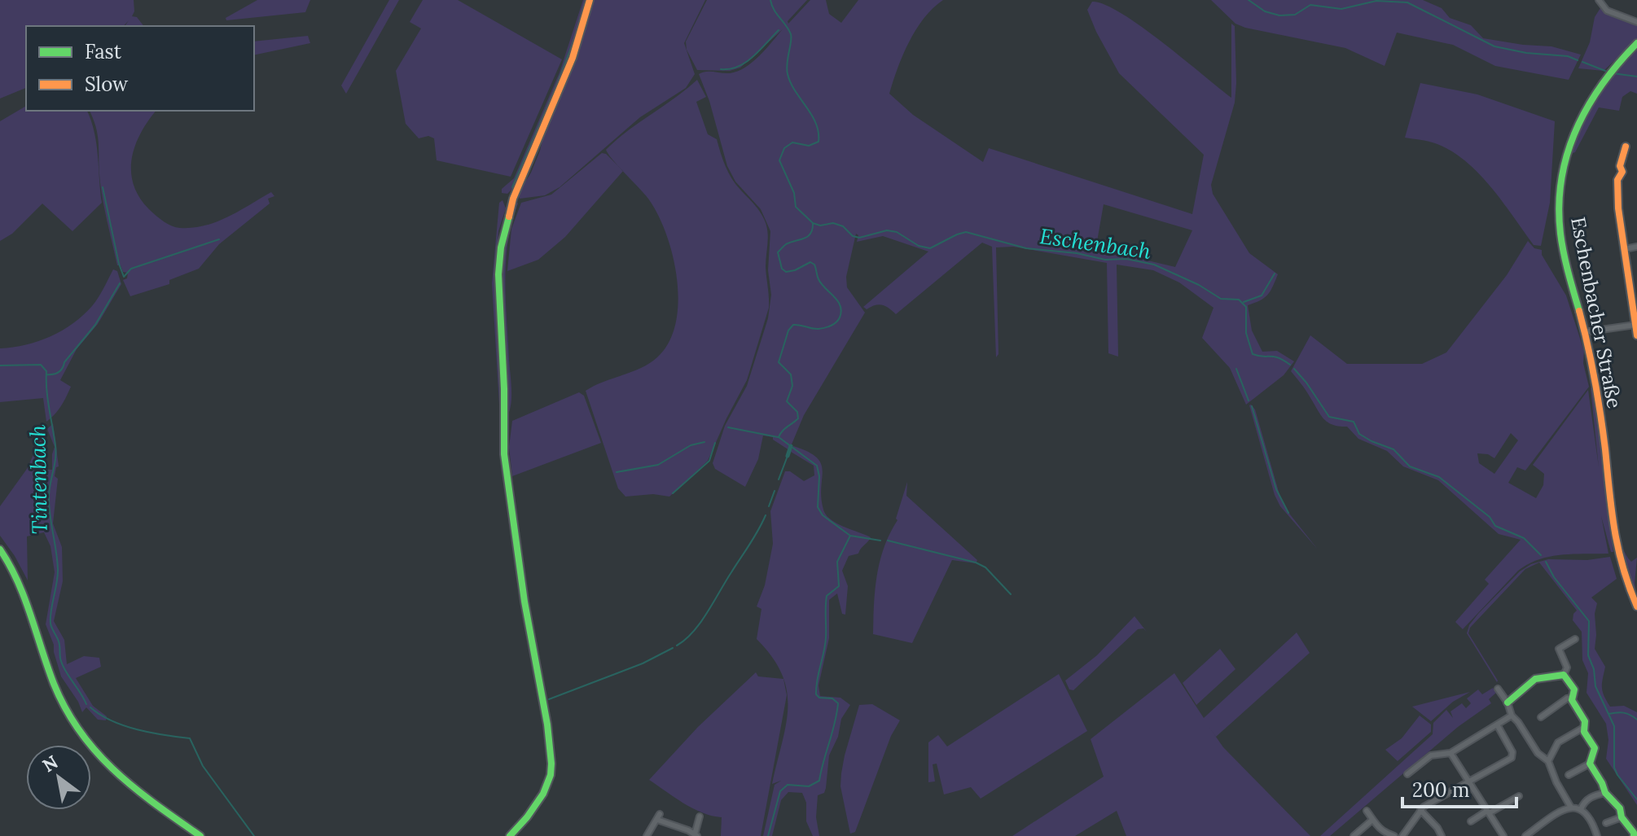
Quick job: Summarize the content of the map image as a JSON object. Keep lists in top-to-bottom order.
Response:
{
  "streets": {
    "street": ["Eschenbacher Straße"]
  },
  "water": ["Eschenbach", "Tintenbach"],
  "legend": ["Fast", "Slow"],
  "scale_bar": "200 m",
  "north": "top left"
}
